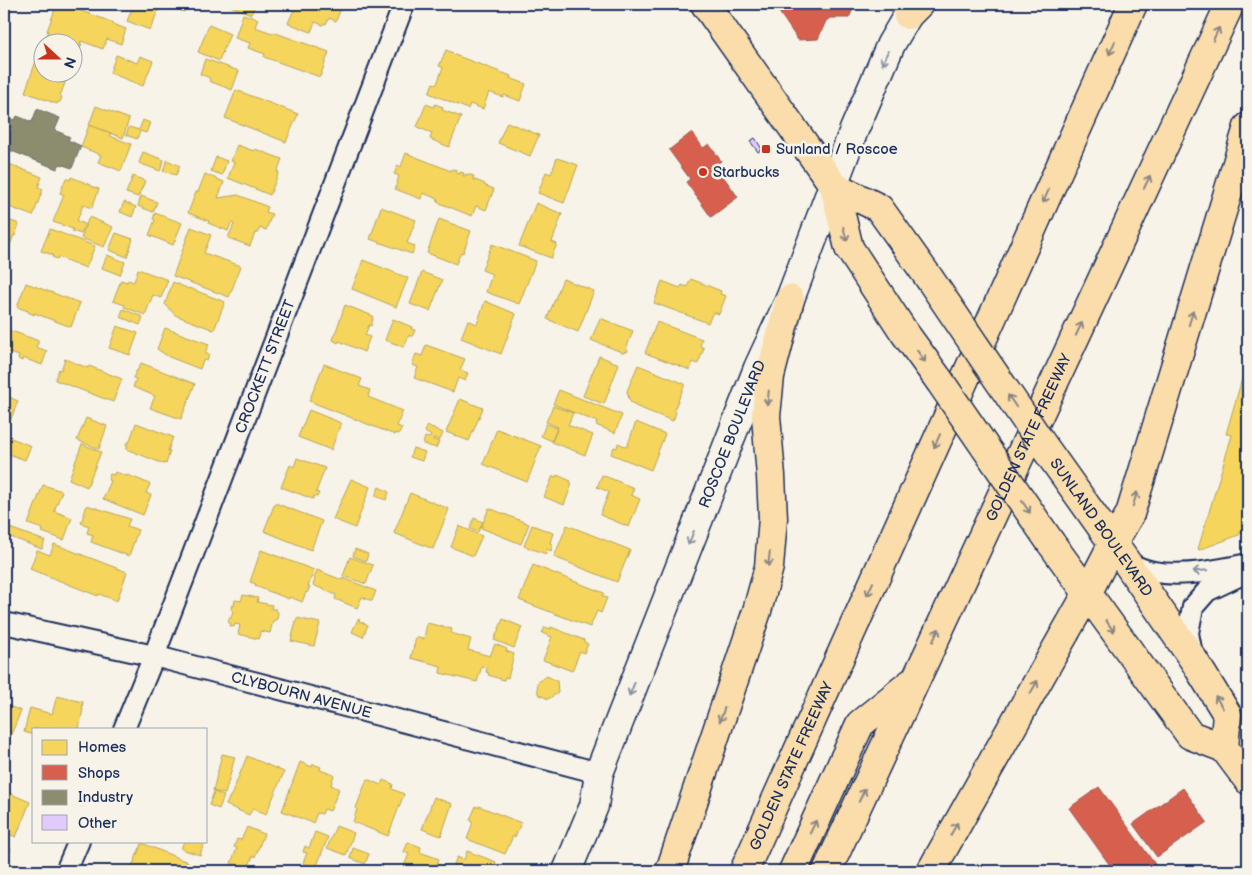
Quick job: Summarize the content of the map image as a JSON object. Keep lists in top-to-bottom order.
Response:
{
  "streets": {
    "main road": ["ROSCOE BOULEVARD", "GOLDEN STATE FREEWAY", "SUNLAND BOULEVARD"],
    "street": ["CROCKETT STREET", "CLYBOURN AVENUE"]
  },
  "crossings": [
    ["CROCKETT STREET", "CLYBOURN AVENUE"],
    ["ROSCOE BOULEVARD", "SUNLAND BOULEVARD"],
    ["ROSCOE BOULEVARD", "CLYBOURN AVENUE"]
  ],
  "places": {
    "transit": ["Sunland / Roscoe"],
    "other": ["Starbucks"]
  },
  "legend": [
    "Homes",
    "Shops",
    "Industry",
    "Other"
  ],
  "north": "right"
}
